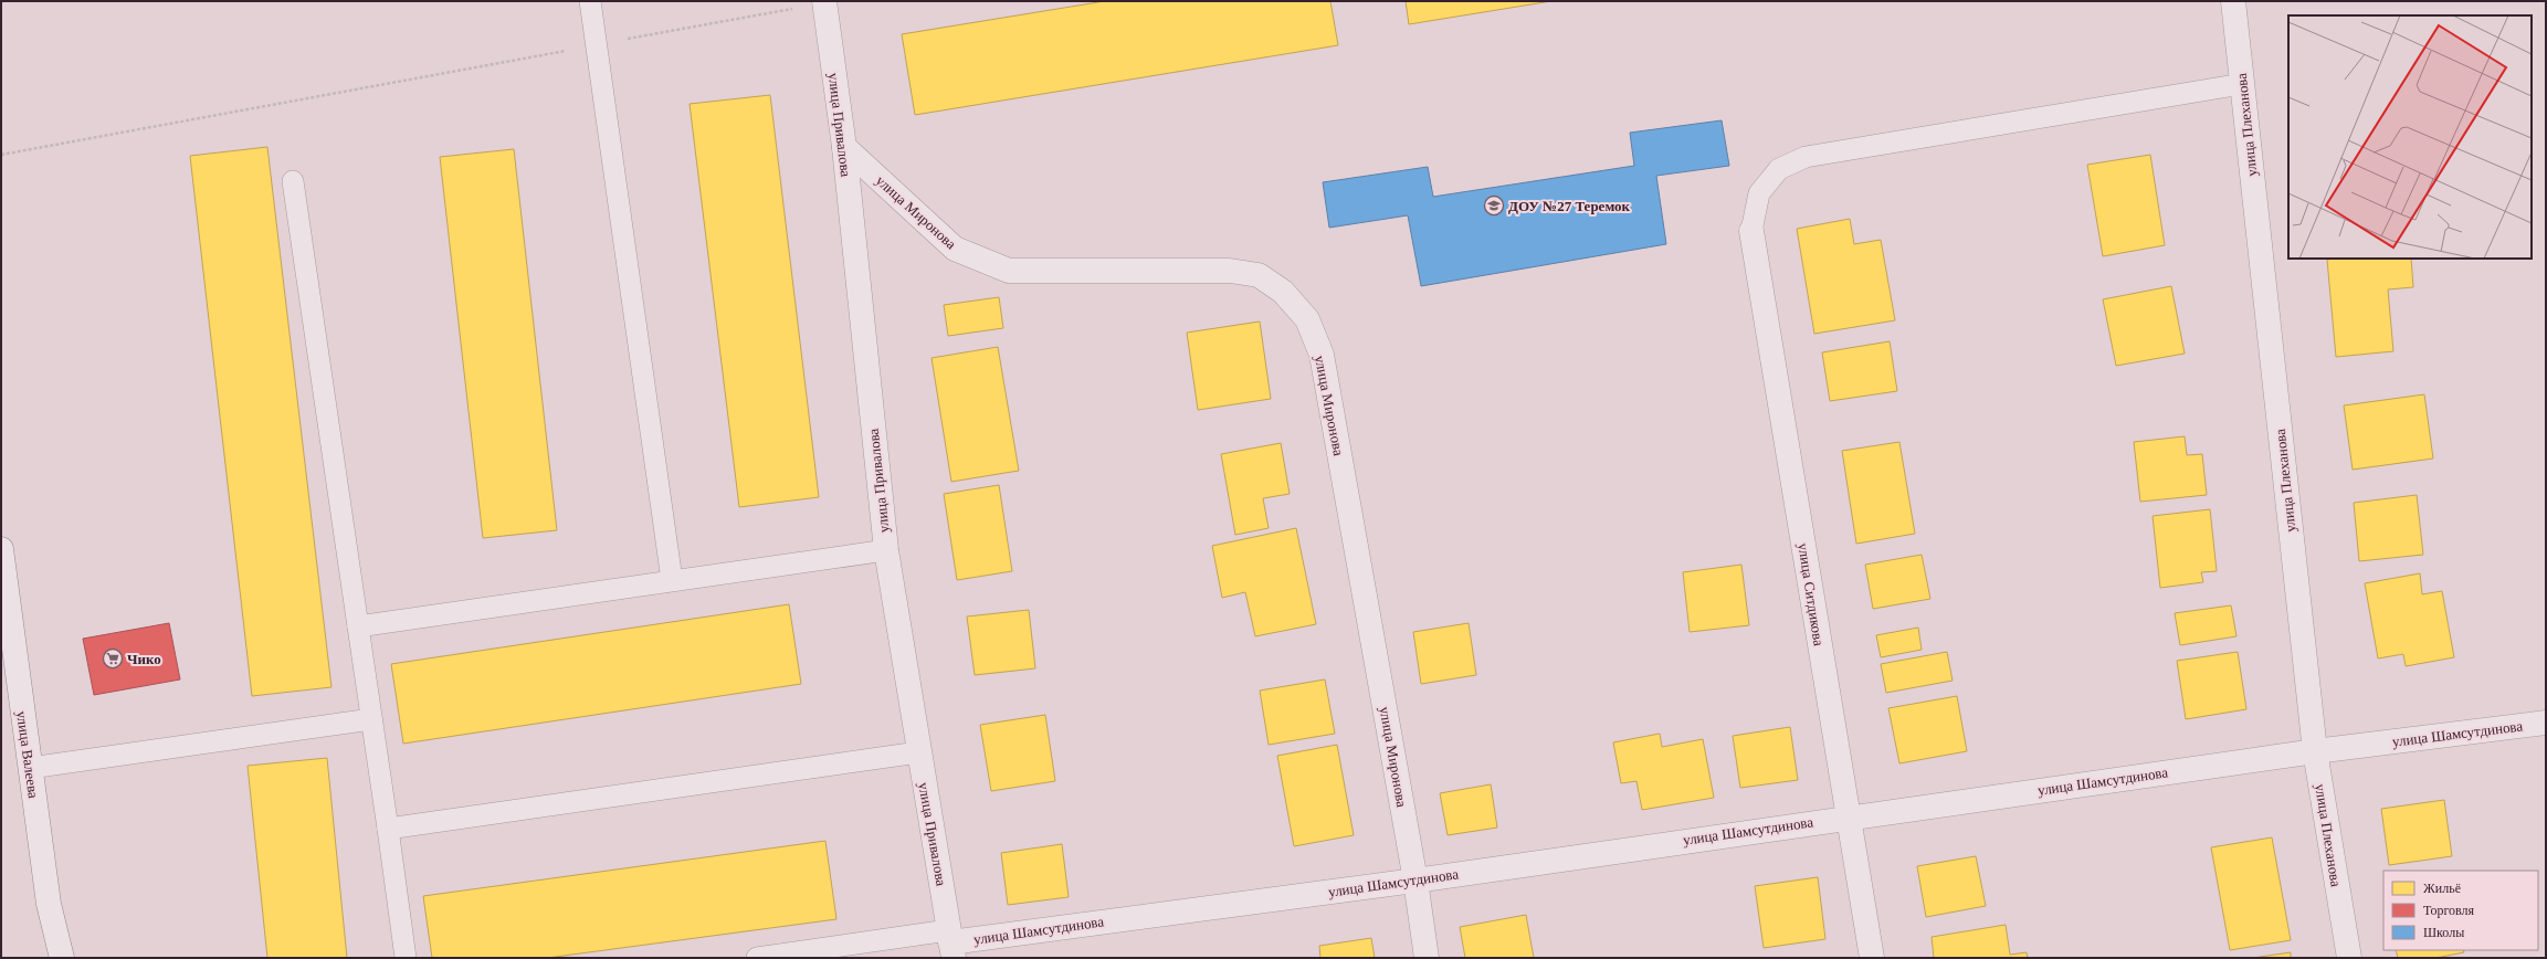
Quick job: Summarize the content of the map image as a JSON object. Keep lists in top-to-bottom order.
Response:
{
  "streets": {
    "street": [
      "улица Привалова",
      "улица Плеханова",
      "улица Миронова",
      "улица Ситдикова",
      "улица Шамсутдинова",
      "улица Валеева"
    ]
  },
  "crossings": [
    ["улица Привалова", "улица Миронова"],
    ["улица Привалова", "улица Шамсутдинова"],
    ["улица Плеханова", "улица Шамсутдинова"],
    ["улица Миронова", "улица Шамсутдинова"],
    ["улица Ситдикова", "улица Шамсутдинова"]
  ],
  "places": {
    "school or university": ["ДОУ №27 Теремок"],
    "supermarket": ["Чико"]
  },
  "legend": ["Жильё", "Торговля", "Школы"]
}
